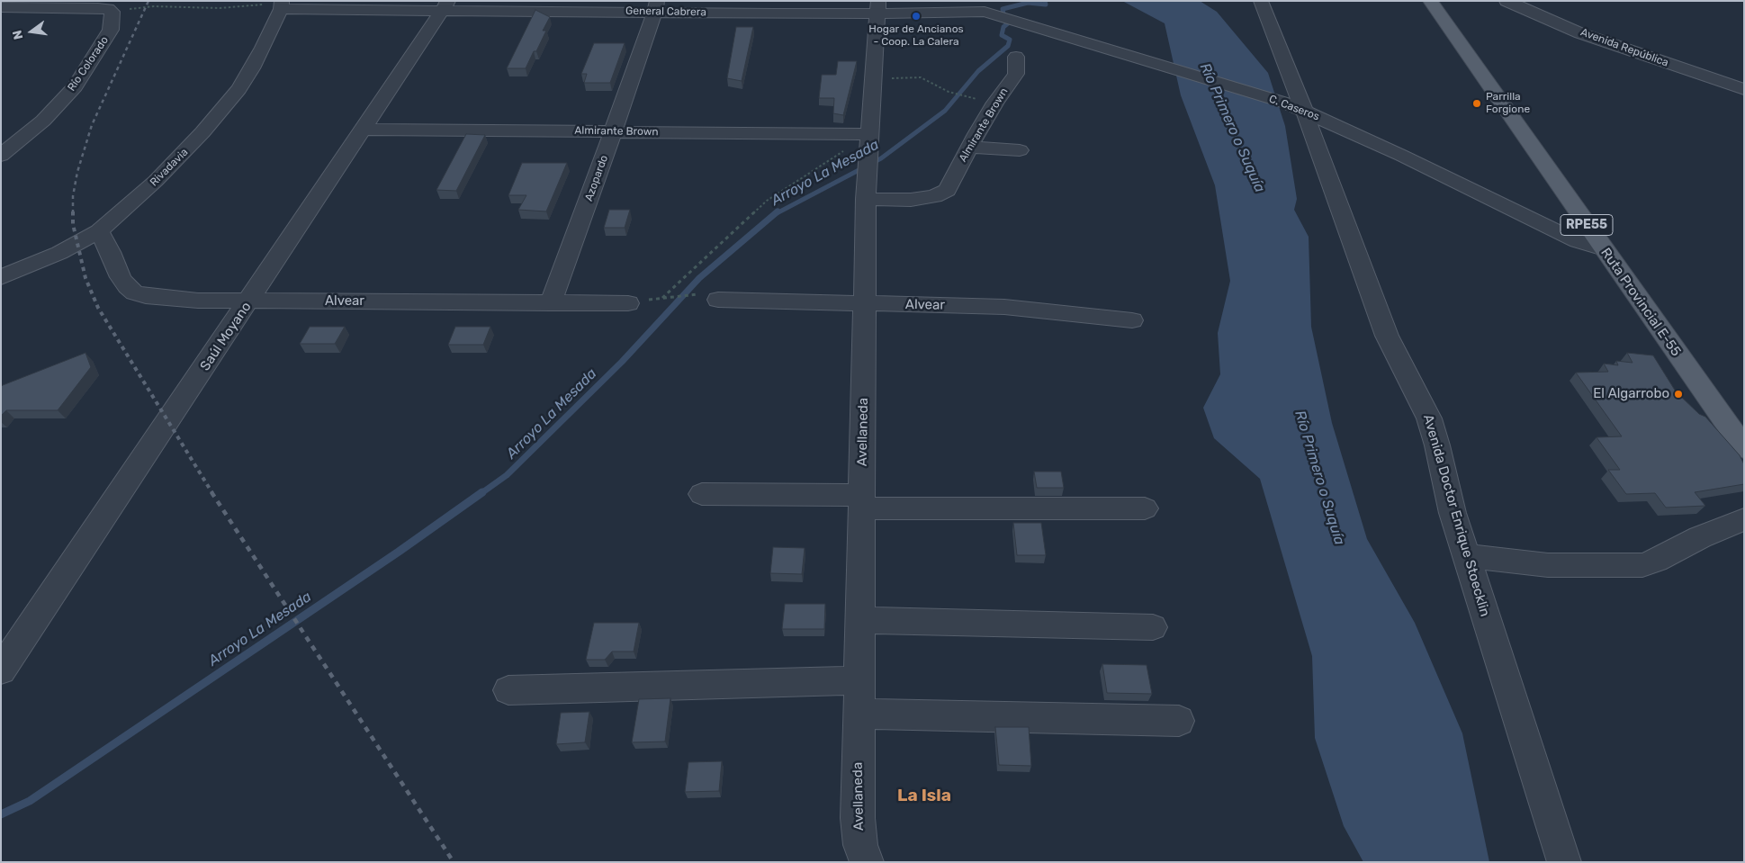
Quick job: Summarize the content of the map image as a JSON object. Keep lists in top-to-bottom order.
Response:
{
  "streets": {
    "main road": ["RPE55", "Ruta Provincial E-55"],
    "street": [
      "General Cabrera",
      "Avenida República",
      "Río Colorado",
      "C. Caseros",
      "Almirante Brown",
      "Rivadavia",
      "Azopardo",
      "Alvear",
      "Saúl Moyano",
      "Avellaneda",
      "Avenida Doctor Enrique Stoecklin"
    ]
  },
  "crossings": [
    ["General Cabrera", "C. Caseros"],
    ["General Cabrera", "Rivadavia"],
    ["General Cabrera", "Azopardo"],
    ["General Cabrera", "Saúl Moyano"],
    ["General Cabrera", "Avellaneda"],
    ["C. Caseros", "Ruta Provincial E-55"],
    ["C. Caseros", "Avenida Doctor Enrique Stoecklin"],
    ["Almirante Brown", "Azopardo"],
    ["Almirante Brown", "Saúl Moyano"],
    ["Almirante Brown", "Avellaneda"],
    ["Rivadavia", "Alvear"],
    ["Azopardo", "Alvear"],
    ["Alvear", "Saúl Moyano"],
    ["Alvear", "Avellaneda"]
  ],
  "districts": ["La Isla"],
  "water": ["Río Primero o Suquía", "Arroyo La Mesada"],
  "places": ["Hogar de Ancianos - Coop. La Calera", "Parrilla Forgione", "El Algarrobo"],
  "north": "left"
}
